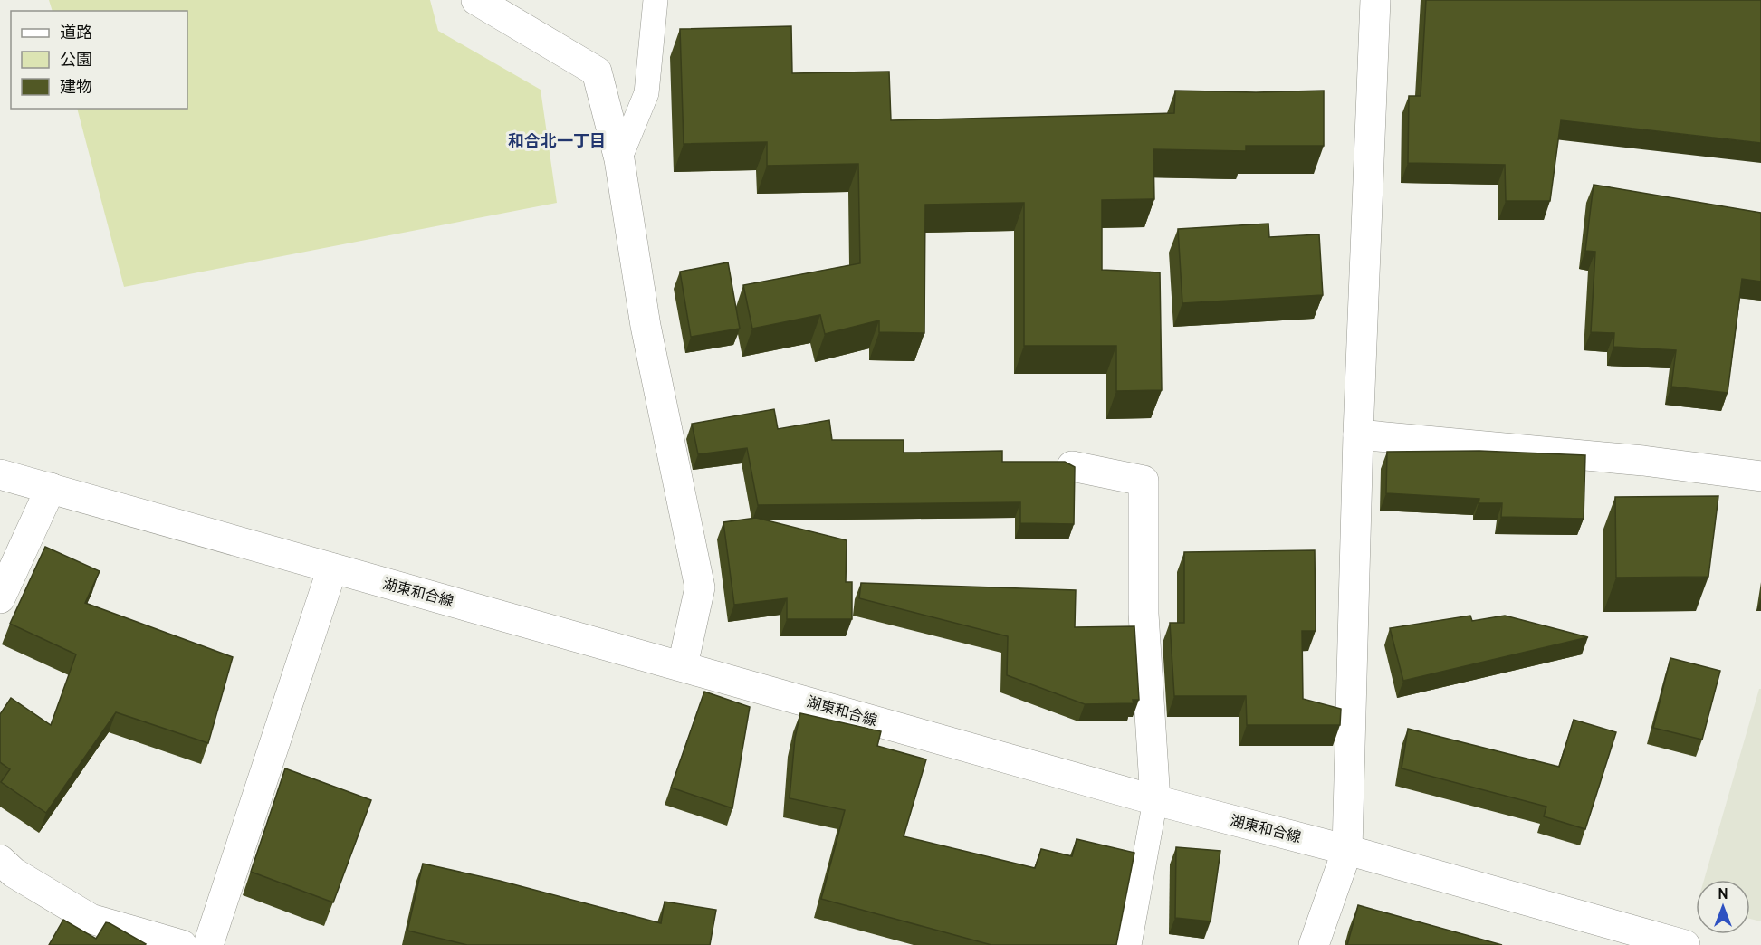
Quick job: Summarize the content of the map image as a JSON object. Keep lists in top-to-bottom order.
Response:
{
  "streets": {
    "street": ["湖東和合線"]
  },
  "districts": ["和合北一丁目"],
  "legend": ["道路", "公園", "建物"],
  "north": "top"
}
